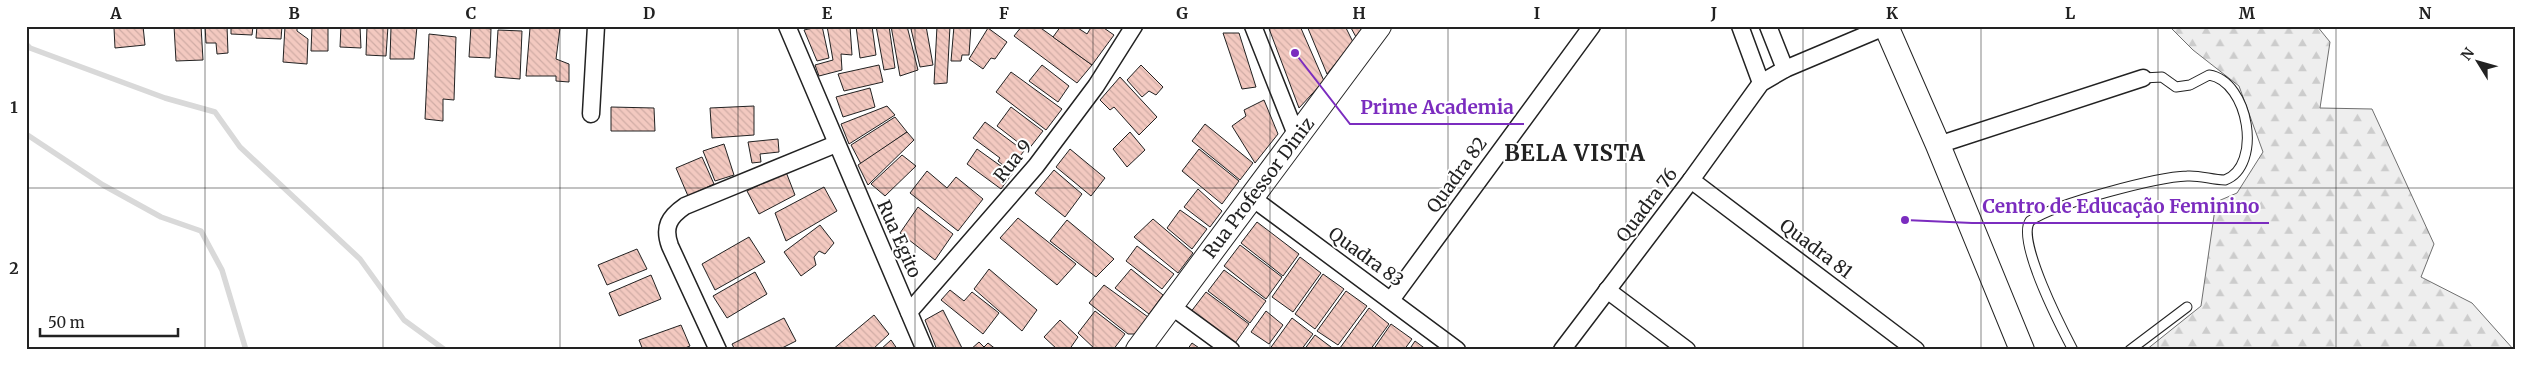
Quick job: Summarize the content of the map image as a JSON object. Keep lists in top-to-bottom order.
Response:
{
  "streets": {
    "street": [
      "Rua 9",
      "Quadra 82",
      "Rua Professor Diniz",
      "Quadra 76",
      "Rua Egito",
      "Quadra 81",
      "Quadra 83"
    ]
  },
  "crossings": [
    ["Rua 9", "Rua Egito"],
    ["Quadra 82", "Quadra 83"],
    ["Rua Professor Diniz", "Quadra 83"],
    ["Quadra 76", "Quadra 81"]
  ],
  "districts": ["BELA VISTA"],
  "places": ["Prime Academia", "Centro de Educação Feminino"],
  "scale_bar": "50 m",
  "north": "top left",
  "grid": {
    "columns": [
      "A",
      "B",
      "C",
      "D",
      "E",
      "F",
      "G",
      "H",
      "I",
      "J",
      "K",
      "L",
      "M",
      "N"
    ],
    "rows": ["1", "2"]
  }
}
